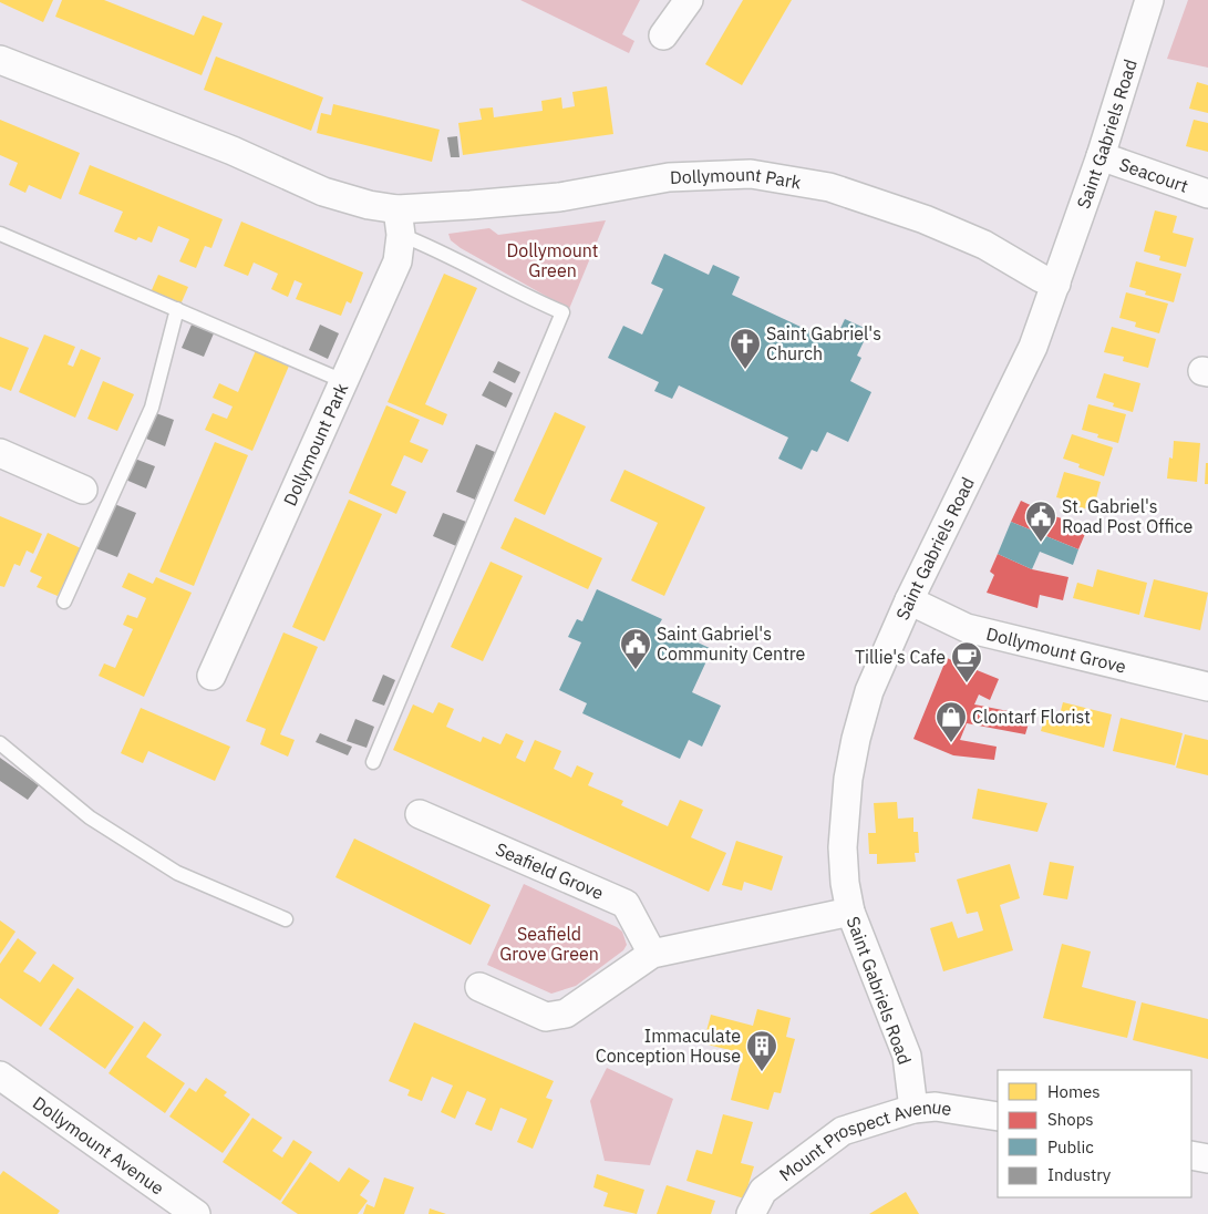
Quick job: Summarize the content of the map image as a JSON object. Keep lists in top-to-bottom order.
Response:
{
  "streets": {
    "street": [
      "Saint Gabriels Road",
      "Seacourt",
      "Dollymount Park",
      "Dollymount Grove",
      "Seafield Grove",
      "Dollymount Avenue",
      "Mount Prospect Avenue"
    ]
  },
  "crossings": [
    ["Saint Gabriels Road", "Seacourt"],
    ["Saint Gabriels Road", "Dollymount Park"],
    ["Saint Gabriels Road", "Dollymount Grove"],
    ["Saint Gabriels Road", "Mount Prospect Avenue"]
  ],
  "parks": ["Dollymount Green", "Seafield Grove Green"],
  "places": {
    "church": ["Saint Gabriel's Church"],
    "public building": ["St. Gabriel's Road Post Office", "Saint Gabriel's Community Centre"],
    "cafe": ["Tillie's Cafe"],
    "shop": ["Clontarf Florist"],
    "building": ["Immaculate Conception House"]
  },
  "legend": [
    "Homes",
    "Shops",
    "Public",
    "Industry"
  ]
}
